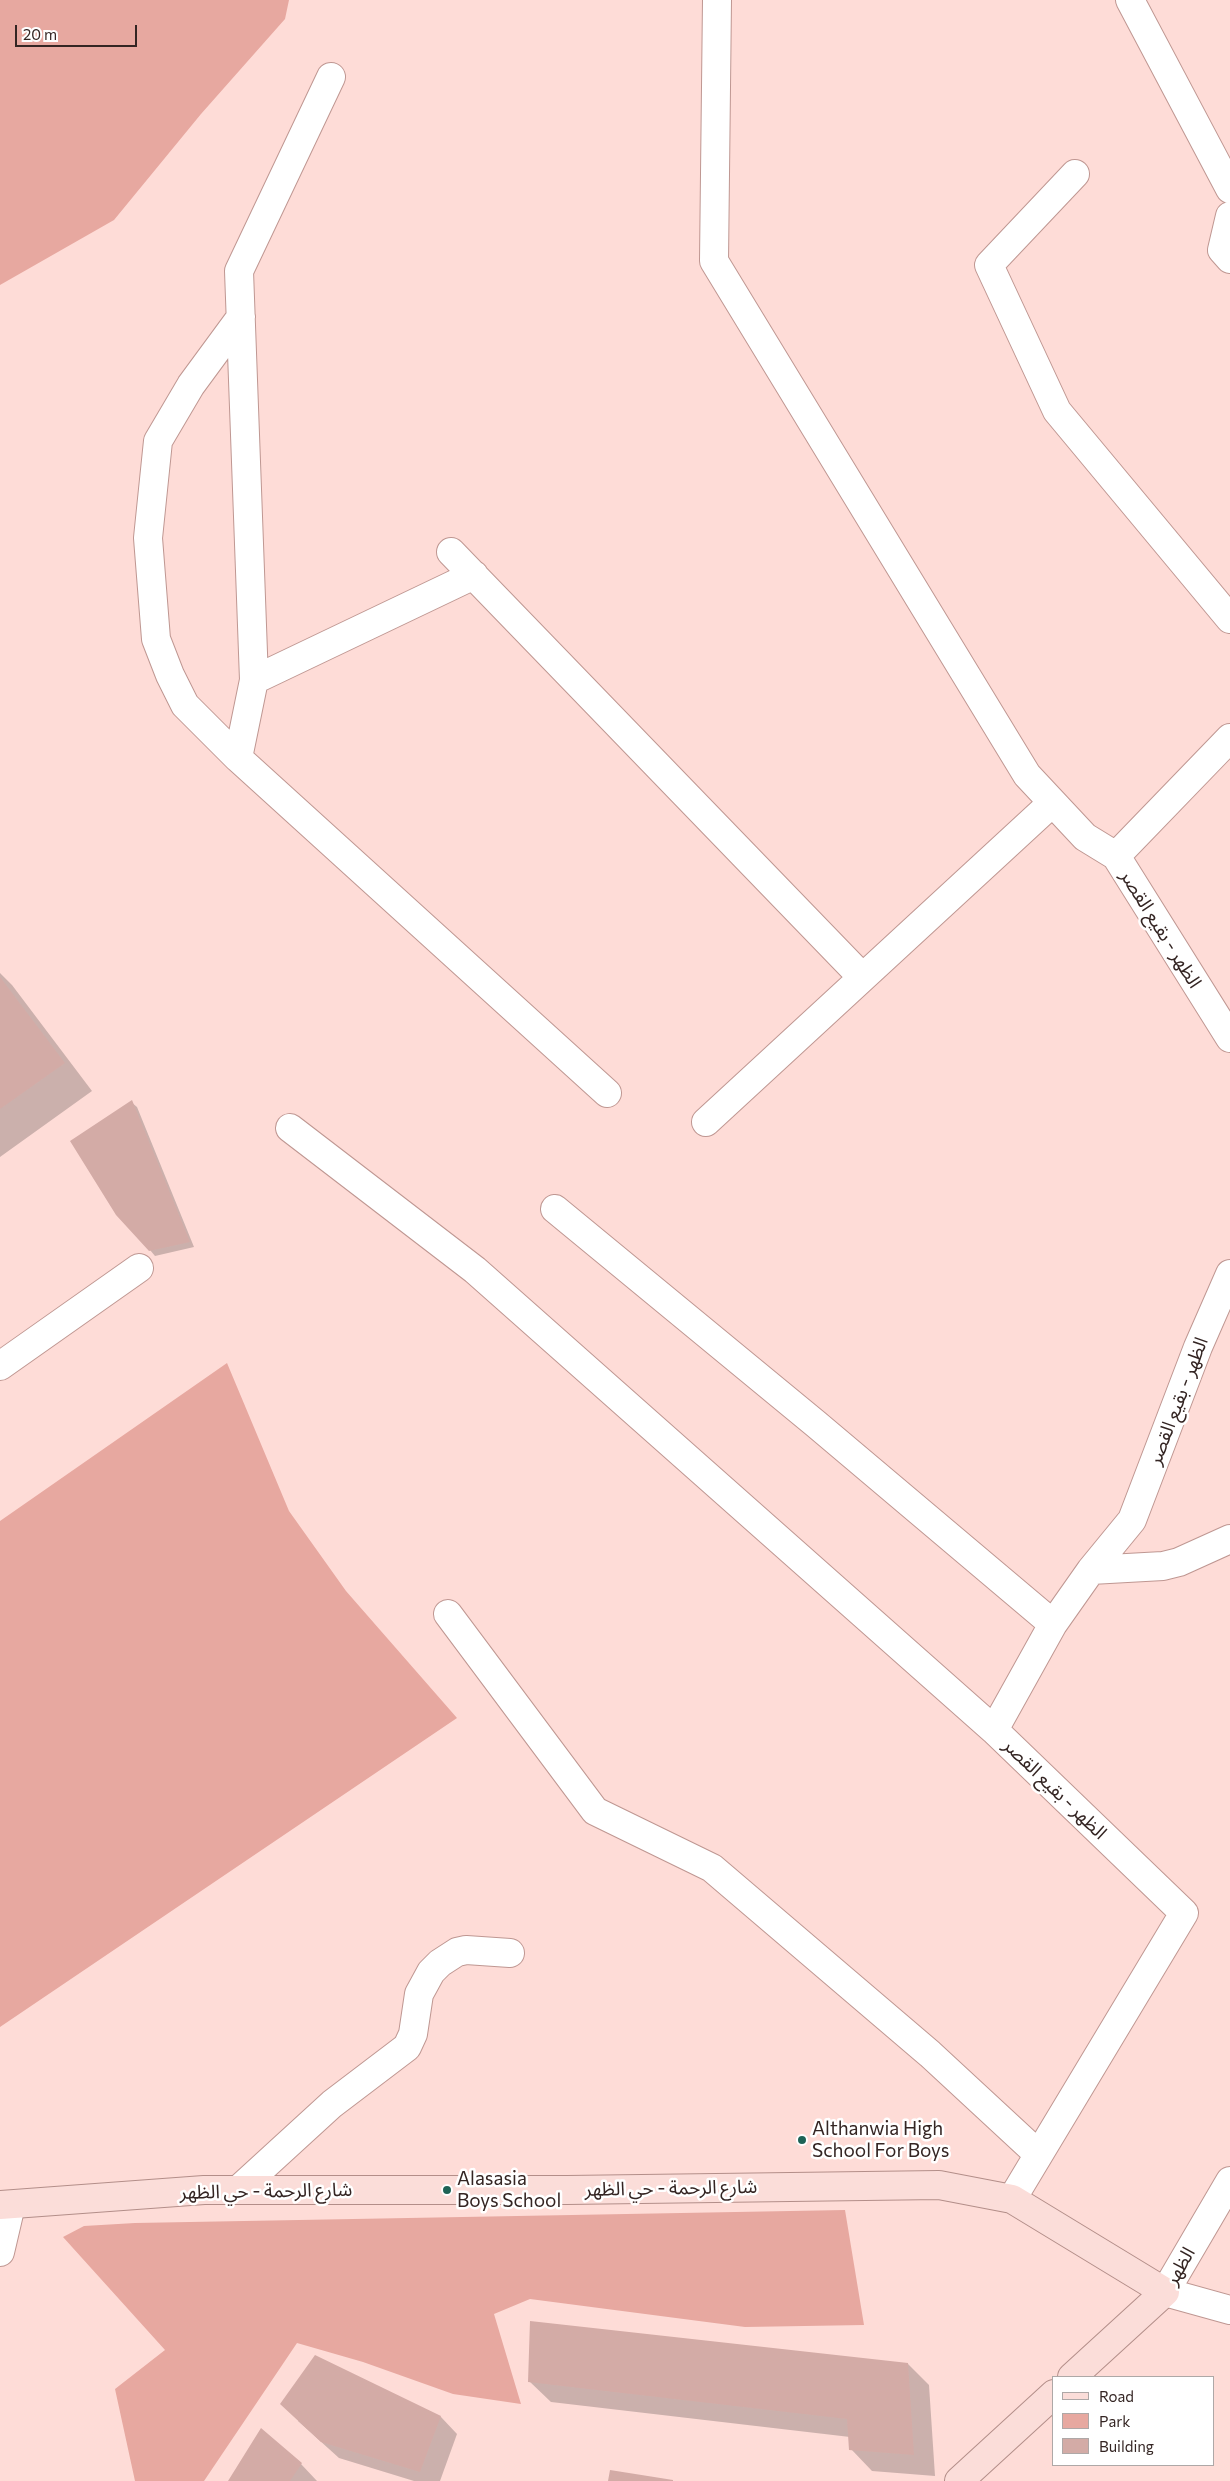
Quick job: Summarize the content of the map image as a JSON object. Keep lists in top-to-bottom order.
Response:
{
  "streets": {
    "main road": ["شارع الرحمة - حي الظهر"],
    "street": ["الظهر - بقيع القصر", "الظهر"]
  },
  "crossings": [
    ["الظهر - بقيع القصر", "شارع الرحمة - حي الظهر"],
    ["شارع الرحمة - حي الظهر", "الظهر"]
  ],
  "places": ["Althanwia High School For Boys", "Alasasia Boys School"],
  "legend": ["Road", "Park", "Building"],
  "scale_bar": "20 m"
}
